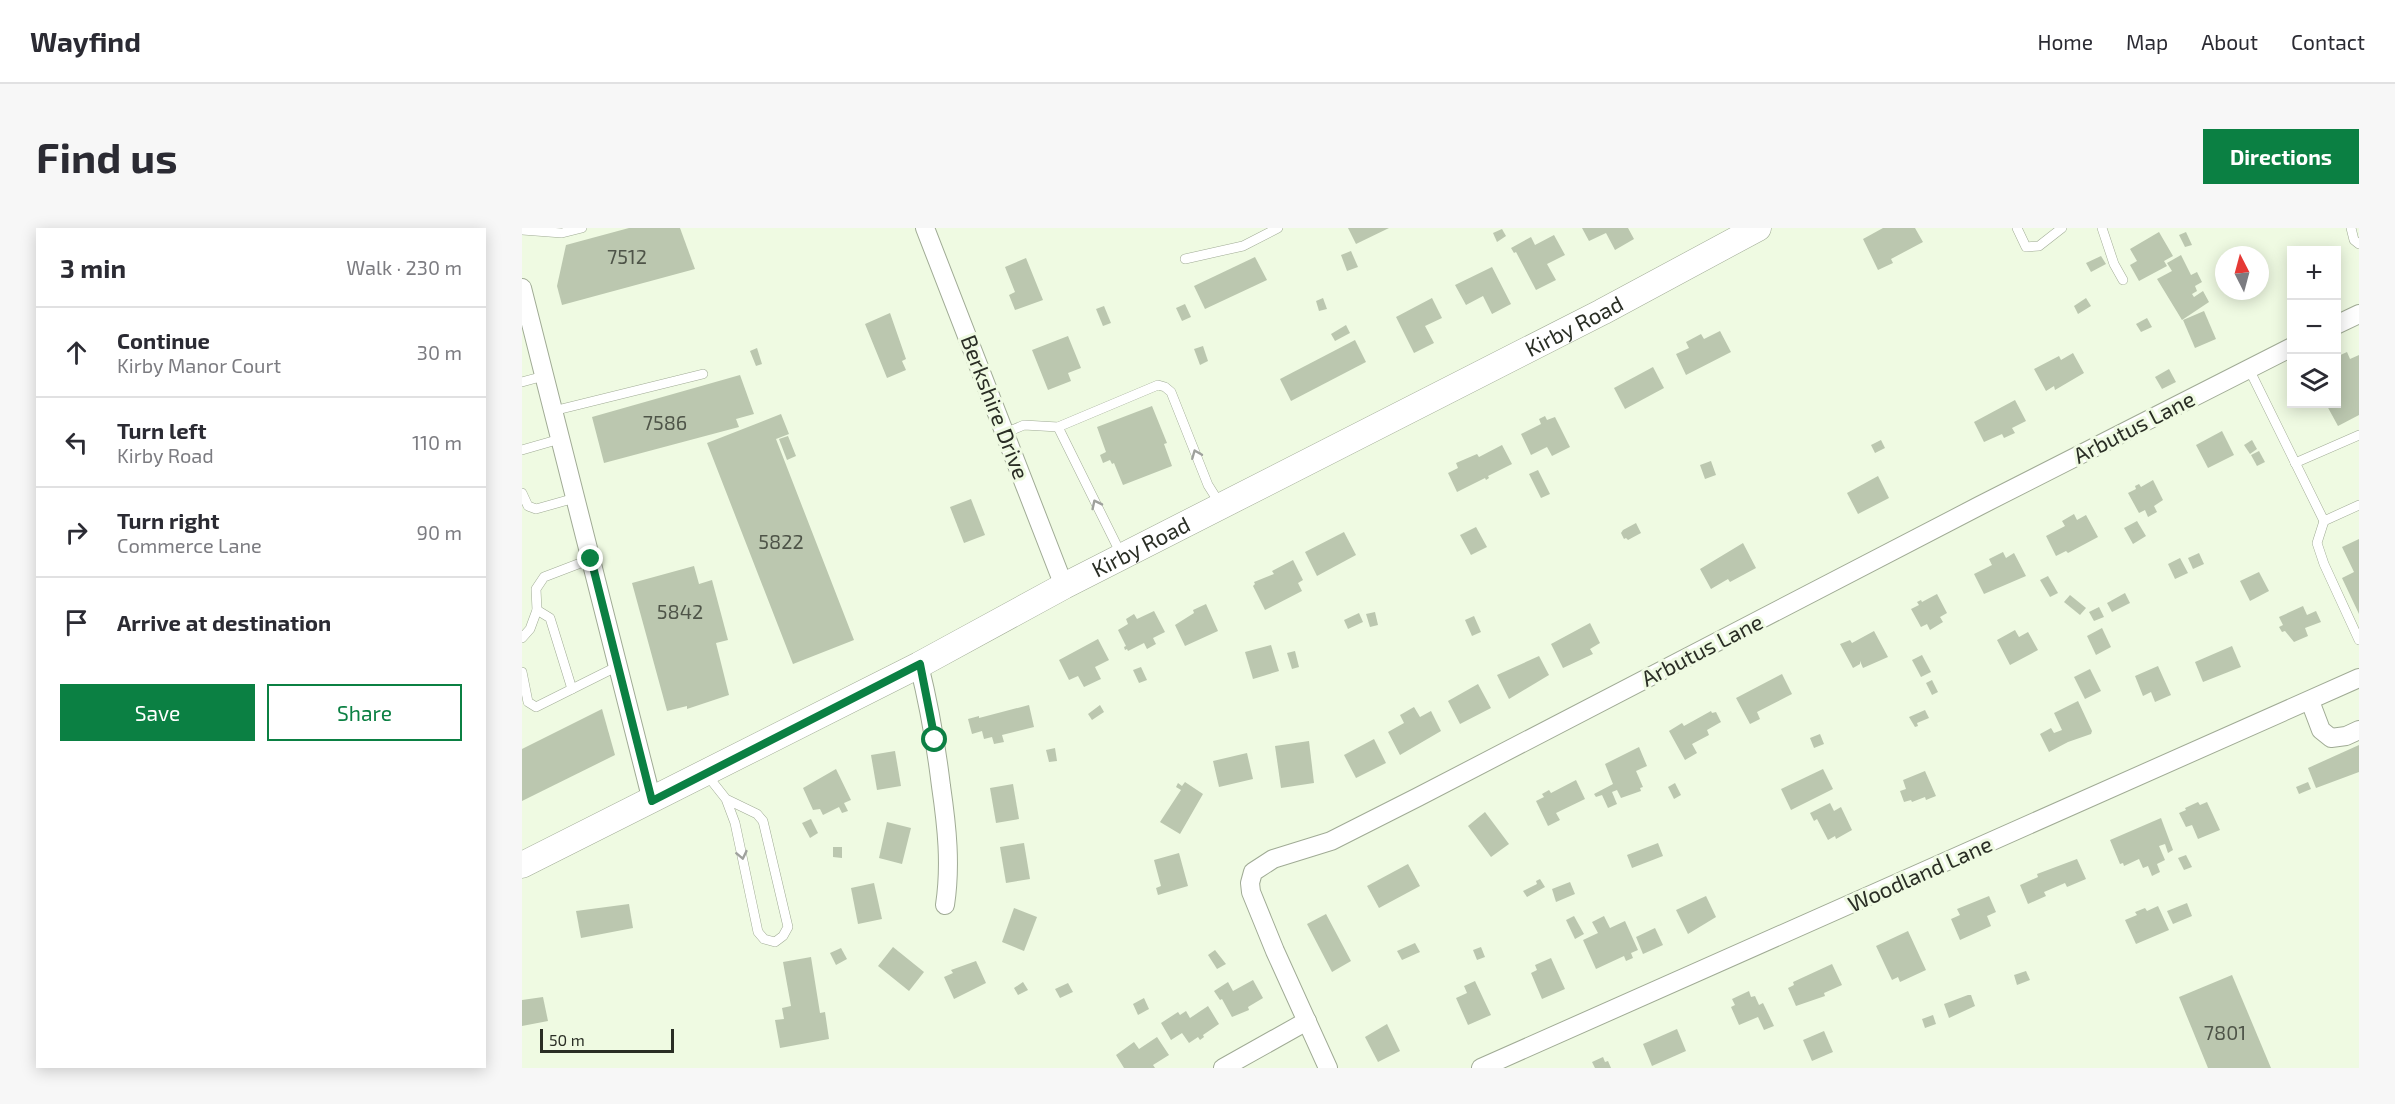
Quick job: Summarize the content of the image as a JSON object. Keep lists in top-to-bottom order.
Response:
{
  "streets": {
    "main road": ["Kirby Road"],
    "street": ["Berkshire Drive", "Arbutus Lane", "Woodland Lane"]
  },
  "crossings": [
    ["Kirby Road", "Berkshire Drive"]
  ],
  "house_numbers": [
    "7512",
    "7586",
    "5822",
    "5842",
    "7801"
  ],
  "scale_bar": "50 m",
  "north": "top",
  "page": {
    "header": "Wayfind",
    "nav": [
      "Home",
      "Map",
      "About",
      "Contact"
    ],
    "buttons": [
      "Directions",
      ["Save", "Share"]
    ],
    "title": "Find us",
    "heading": ["3 min", "Walk · 230 m"],
    "map_buttons": ["+", "−"],
    "list": [
      ["Continue", "Kirby Manor Court", "30 m"],
      ["Turn left", "Kirby Road", "110 m"],
      ["Turn right", "Commerce Lane", "90 m"],
      "Arrive at destination"
    ],
    "scale": "50 m"
  }
}
